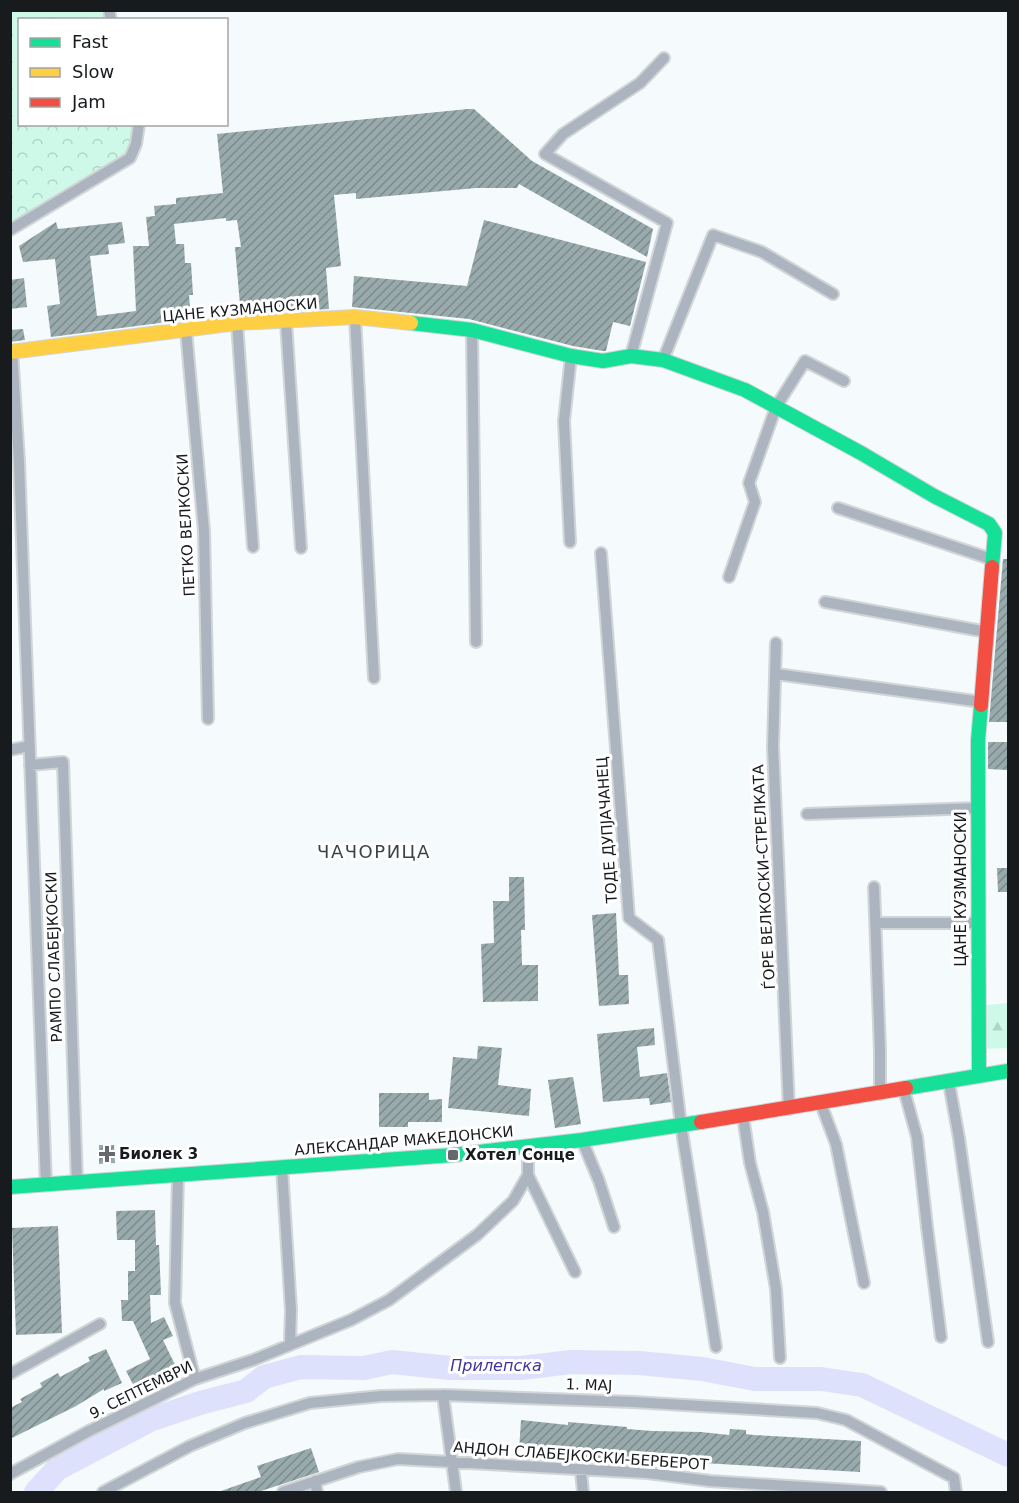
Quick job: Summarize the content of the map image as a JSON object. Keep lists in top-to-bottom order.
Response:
{
  "streets": {
    "street": [
      "ЦАНЕ КУЗМАНОСКИ",
      "ПЕТКО ВЕЛКОСКИ",
      "ТОДЕ ДУПЈАЧАНЕЦ",
      "ЃОРЕ ВЕЛКОСКИ-СТРЕЛКАТА",
      "РАМПО СЛАБЕЈКОСКИ",
      "АЛЕКСАНДАР МАКЕДОНСКИ",
      "1. МАЈ",
      "9. СЕПТЕМВРИ",
      "АНДОН СЛАБЕЈКОСКИ-БЕРБЕРОТ"
    ]
  },
  "crossings": [
    ["ЦАНЕ КУЗМАНОСКИ", "ПЕТКО ВЕЛКОСКИ"],
    ["ЦАНЕ КУЗМАНОСКИ", "АЛЕКСАНДАР МАКЕДОНСКИ"],
    ["ТОДЕ ДУПЈАЧАНЕЦ", "АЛЕКСАНДАР МАКЕДОНСКИ"],
    ["ЃОРЕ ВЕЛКОСКИ-СТРЕЛКАТА", "АЛЕКСАНДАР МАКЕДОНСКИ"],
    ["РАМПО СЛАБЕЈКОСКИ", "АЛЕКСАНДАР МАКЕДОНСКИ"],
    ["АЛЕКСАНДАР МАКЕДОНСКИ", "9. СЕПТЕМВРИ"]
  ],
  "districts": ["ЧАЧОРИЦА"],
  "water": ["Прилепска"],
  "places": {
    "health": ["Биолек 3"],
    "transit": ["Хотел Сонце"]
  },
  "legend": ["Fast", "Slow", "Jam"]
}
